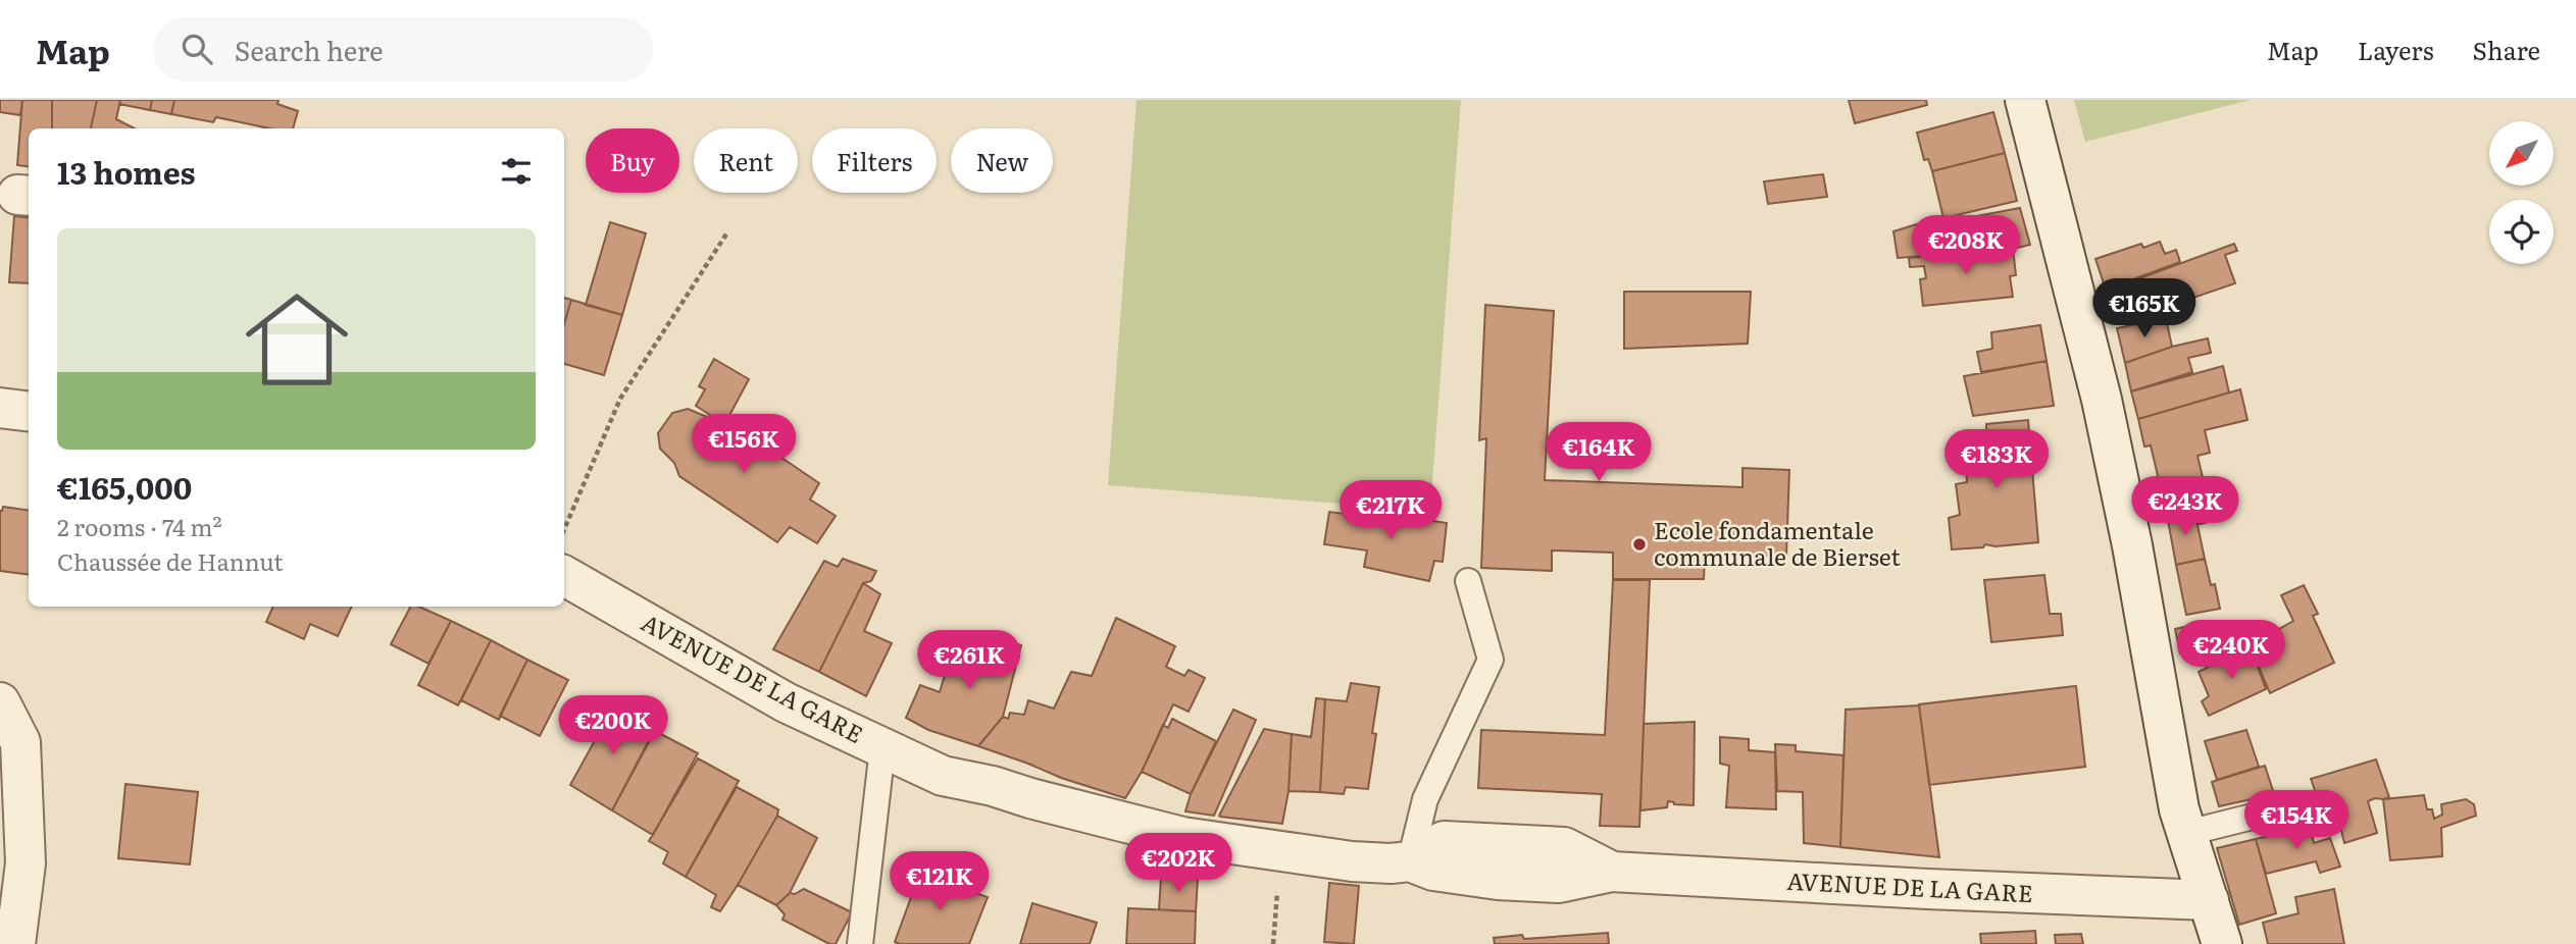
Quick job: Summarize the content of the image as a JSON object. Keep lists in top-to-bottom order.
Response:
{
  "streets": {
    "street": ["AVENUE DE LA GARE"]
  },
  "places": ["Ecole fondamentale communale de Bierset"],
  "north": "bottom left",
  "page": {
    "header": "Map",
    "search": "Search here",
    "nav": ["Map", "Layers", "Share"],
    "chip": [
      "Buy",
      "Rent",
      "Filters",
      "New"
    ],
    "heading": "13 homes",
    "list": [
      {
        "name": "€165,000",
        "note": "2 rooms · 74 m² · Chaussée de Hannut"
      }
    ],
    "price": [
      "€208K",
      "€165K",
      "€156K",
      "€164K",
      "€183K",
      "€243K",
      "€217K",
      "€240K",
      "€261K",
      "€200K",
      "€154K",
      "€202K",
      "€121K"
    ]
  }
}
